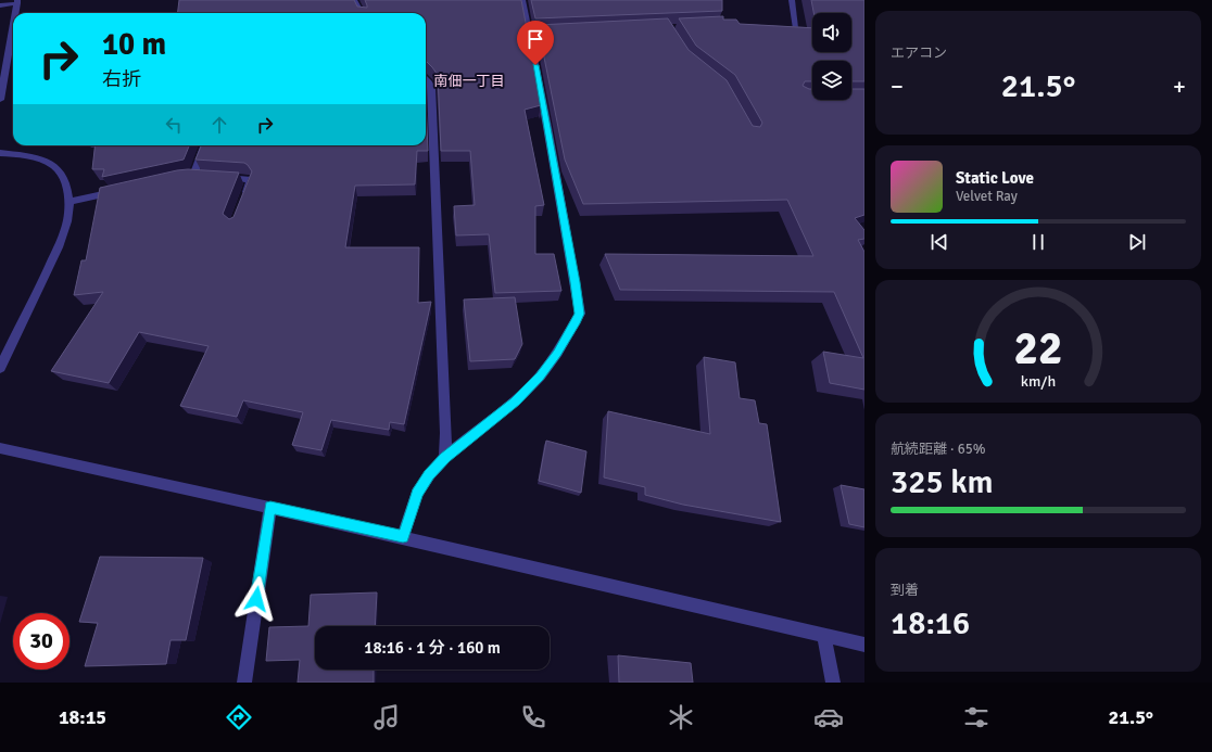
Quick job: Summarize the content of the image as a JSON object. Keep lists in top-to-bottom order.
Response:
{
  "districts": ["南佃一丁目"],
  "page": {
    "tile": [
      "エアコン",
      ["航続距離 · 65%", "325 km"],
      ["到着", "18:16"]
    ],
    "turn": ["10 m", "右折"],
    "heat": ["−", "21.5°", "+"],
    "song": ["Static Love", "Velvet Ray"],
    "limit": "30",
    "trip": "18:16 · 1 分 · 160 m",
    "tabs": ["18:15", "21.5°"],
    "gauge": ["22", "km/h"]
  }
}
